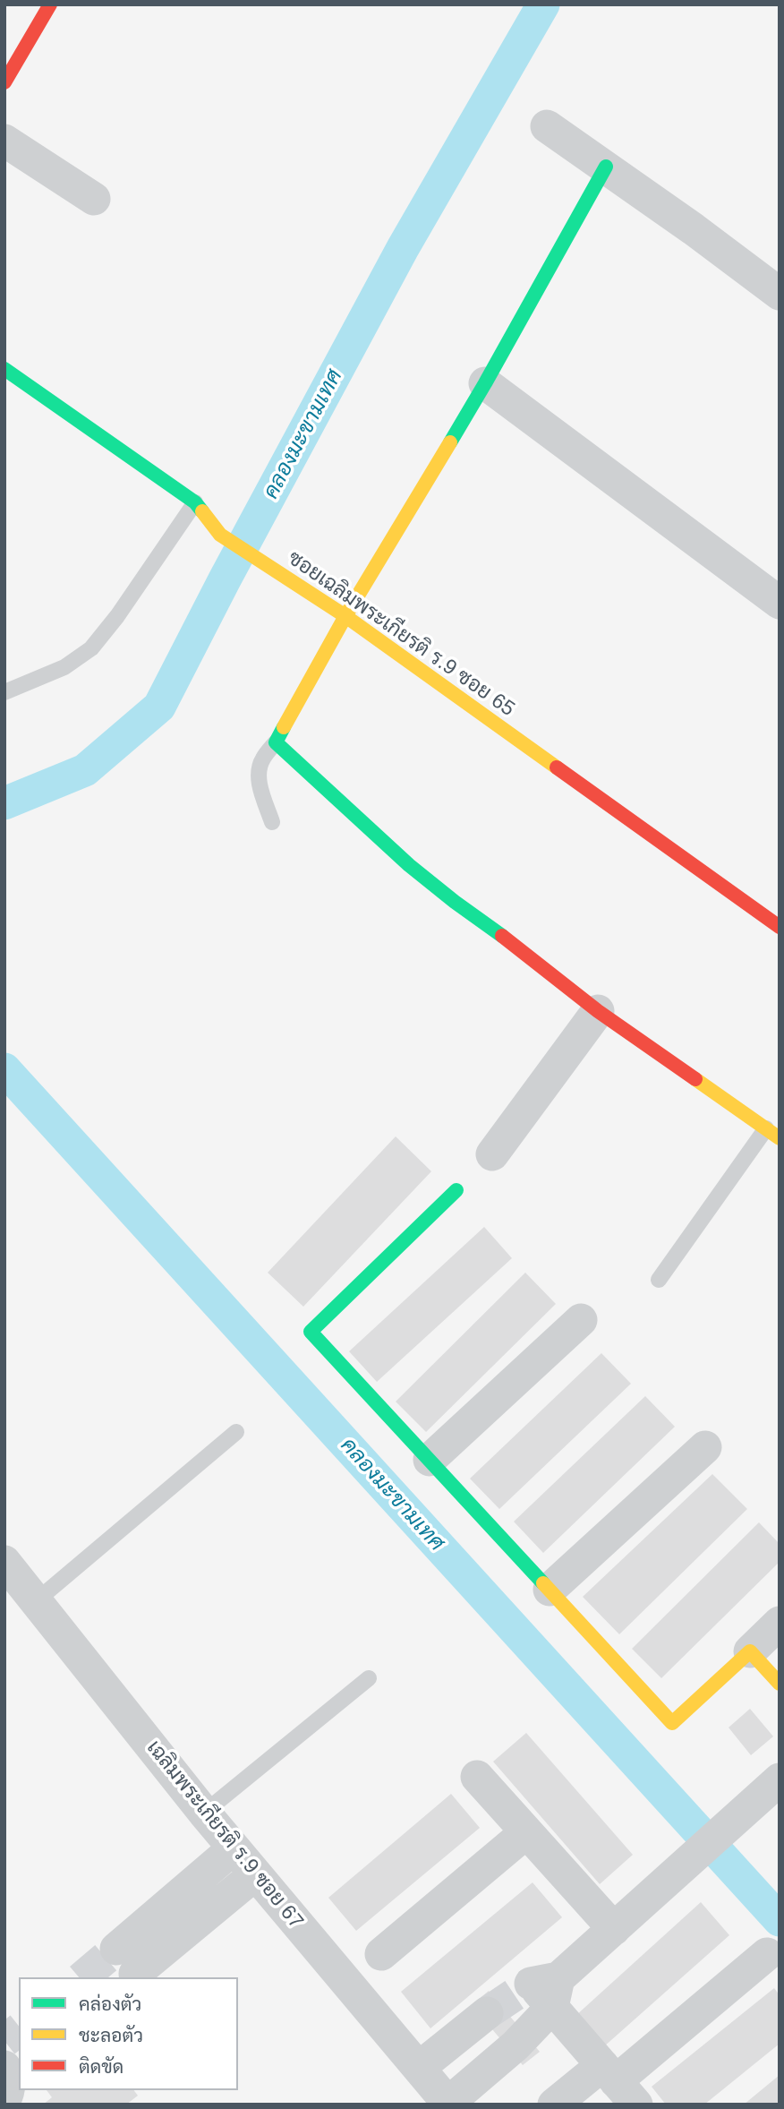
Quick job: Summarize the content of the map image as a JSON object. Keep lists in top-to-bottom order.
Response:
{
  "streets": {
    "street": ["ซอยเฉลิมพระเกียรติ ร.9 ซอย 65", "เฉลิมพระเกียรติ ร.9 ซอย 67"]
  },
  "water": ["คลองมะขามเทศ"],
  "legend": ["คล่องตัว", "ชะลอตัว", "ติดขัด"]
}
